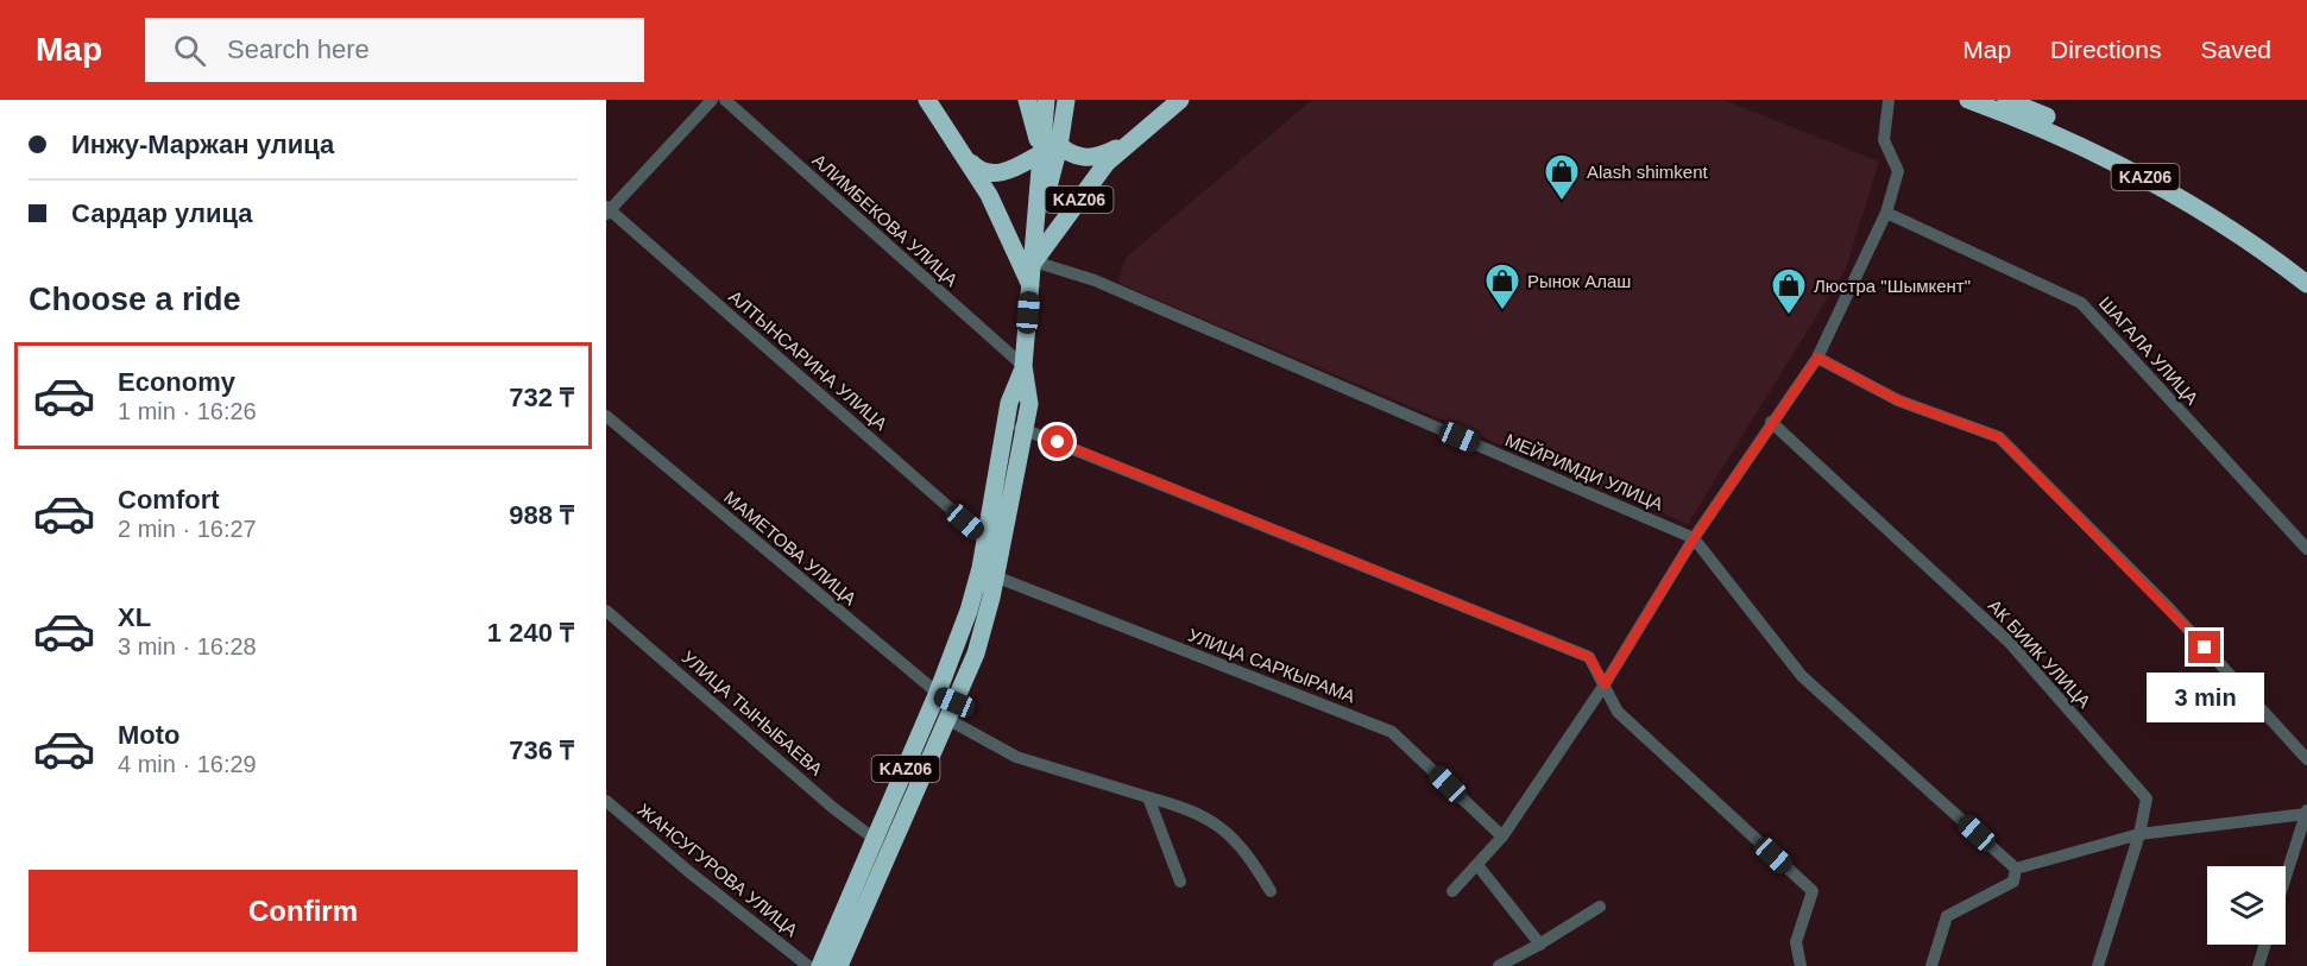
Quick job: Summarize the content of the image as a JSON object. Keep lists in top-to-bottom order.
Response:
{
  "streets": {
    "highway": ["KАZ06"],
    "street": [
      "АЛИМБЕКОВА УЛИЦА",
      "ШАГАЛА УЛИЦА",
      "АЛТЫНСАРИНА УЛИЦА",
      "МЕЙРИМДИ УЛИЦА",
      "МАМЕТОВА УЛИЦА",
      "АК БИИК УЛИЦА",
      "УЛИЦА САРКЫРАМА",
      "УЛИЦА ТЫНЫБАЕВА",
      "ЖАНСУГУРОВА УЛИЦА"
    ]
  },
  "crossings": [
    ["KАZ06", "АЛИМБЕКОВА УЛИЦА"],
    ["KАZ06", "АЛТЫНСАРИНА УЛИЦА"],
    ["KАZ06", "МЕЙРИМДИ УЛИЦА"],
    ["KАZ06", "МАМЕТОВА УЛИЦА"],
    ["KАZ06", "УЛИЦА САРКЫРАМА"],
    ["KАZ06", "УЛИЦА ТЫНЫБАЕВА"]
  ],
  "places": {
    "shop": ["Alash shimkent", "Рынок Алаш", "Люстра \"Шымкент\""]
  },
  "page": {
    "header": "Map",
    "search": "Search here",
    "nav": ["Map", "Directions", "Saved"],
    "banner": ["Инжу-Маржан улица", "Сардар улица"],
    "heading": "Choose a ride",
    "list": [
      {
        "name": "Economy",
        "note": "1 min · 16:26",
        "value": "732 ₸"
      },
      {
        "name": "Comfort",
        "note": "2 min · 16:27",
        "value": "988 ₸"
      },
      {
        "name": "XL",
        "note": "3 min · 16:28",
        "value": "1 240 ₸"
      },
      {
        "name": "Moto",
        "note": "4 min · 16:29",
        "value": "736 ₸"
      }
    ],
    "bubble": "3 min",
    "buttons": "Confirm"
  }
}
